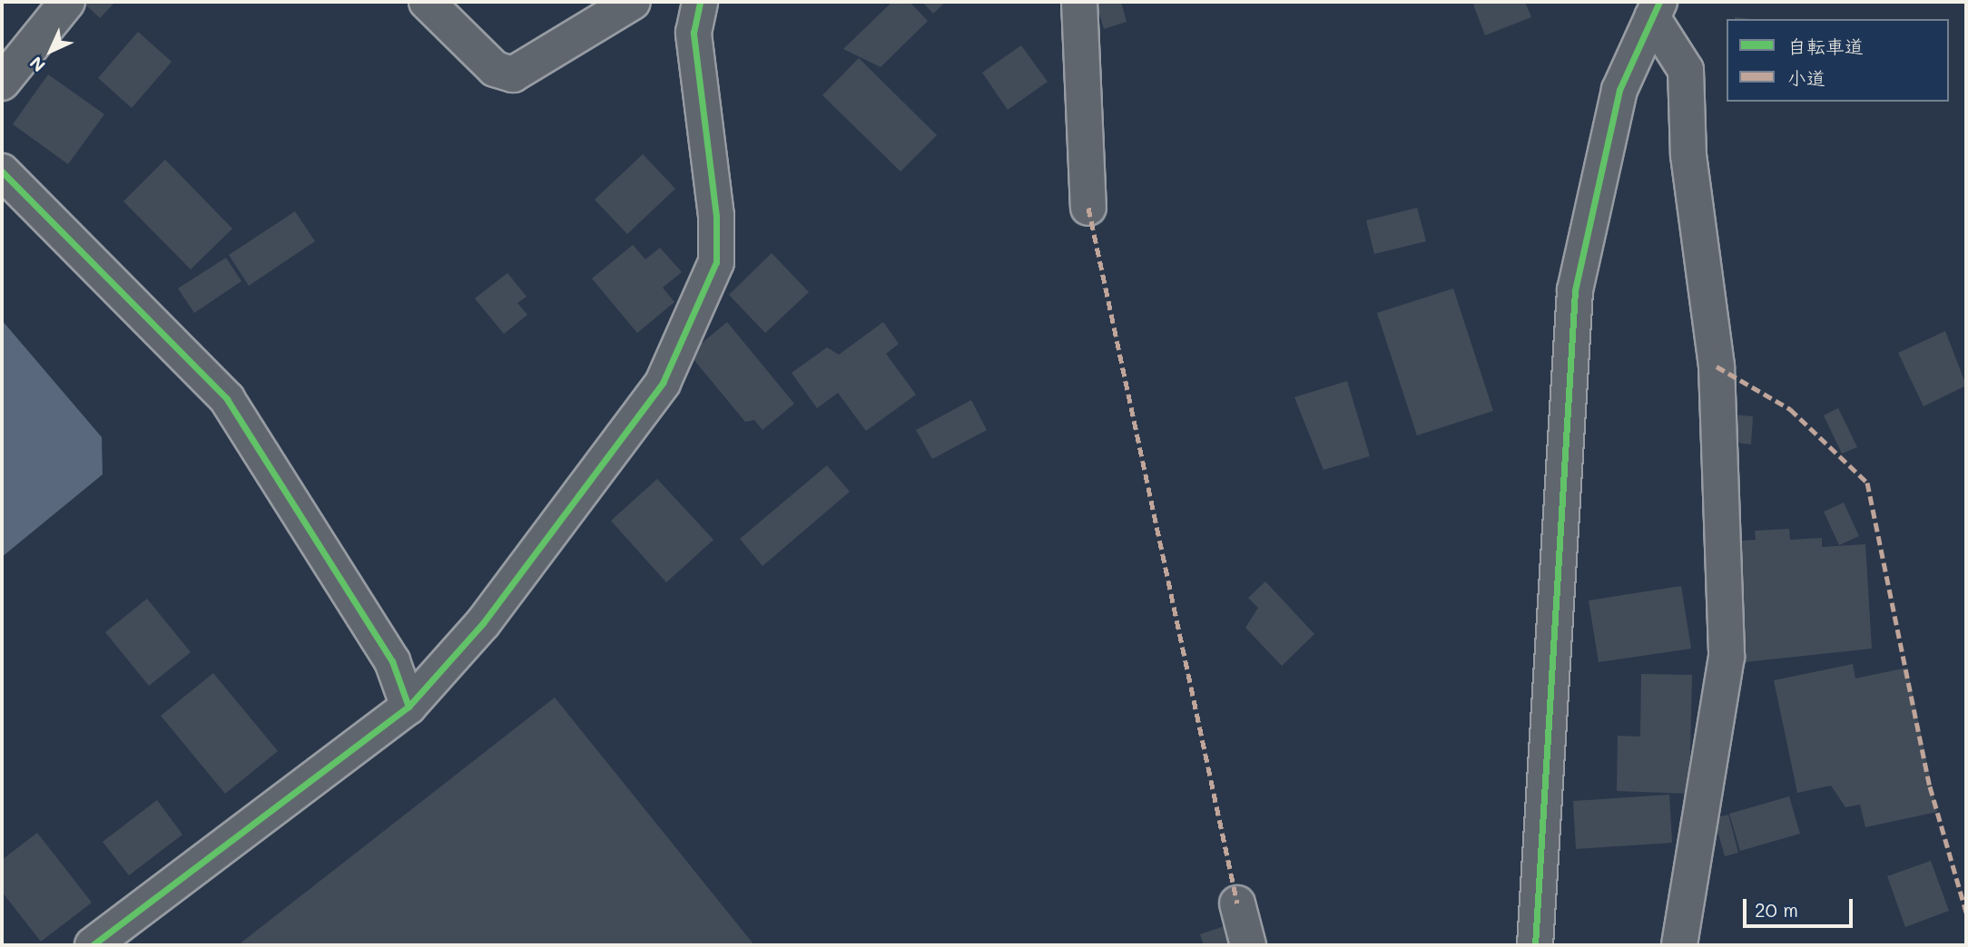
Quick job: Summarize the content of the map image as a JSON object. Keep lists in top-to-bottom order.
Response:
{
  "legend": ["自転車道", "小道"],
  "scale_bar": "20 m",
  "north": "bottom left"
}
